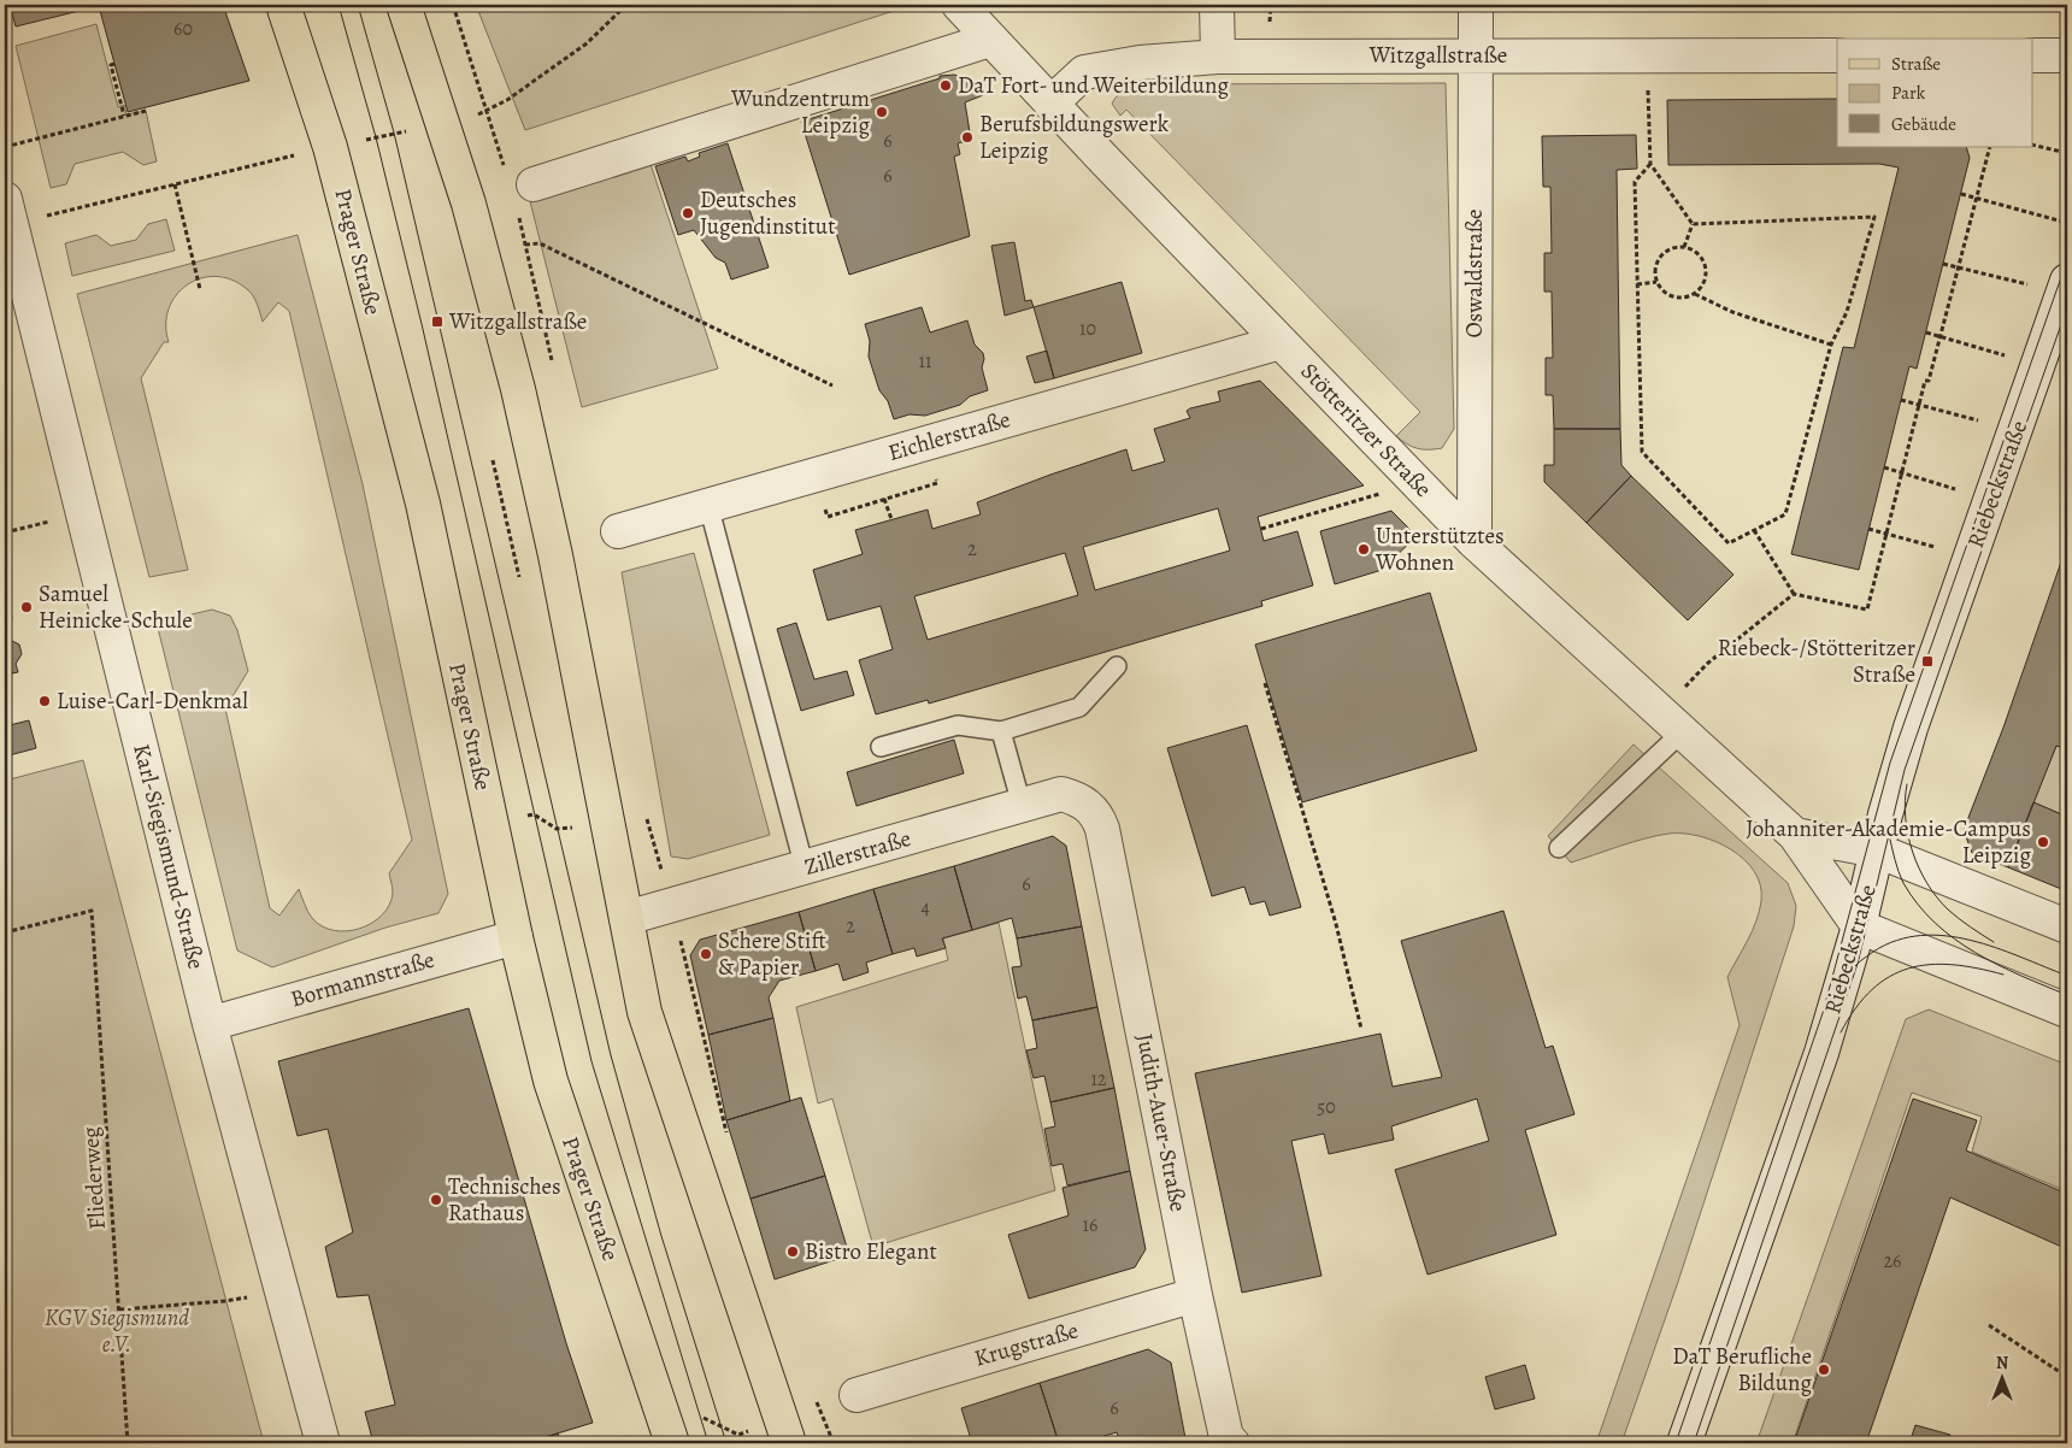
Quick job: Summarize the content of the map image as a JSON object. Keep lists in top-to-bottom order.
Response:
{
  "streets": {
    "main road": ["Prager Straße"],
    "street": [
      "Witzgallstraße",
      "Oswaldstraße",
      "Stötteritzer Straße",
      "Eichlerstraße",
      "Riebeckstraße",
      "Zillerstraße",
      "Karl-Siegismund-Straße",
      "Bormannstraße",
      "Judith-Auer-Straße",
      "Krugstraße"
    ],
    "path": ["Fliederweg"]
  },
  "crossings": [
    ["Witzgallstraße", "Oswaldstraße"],
    ["Witzgallstraße", "Stötteritzer Straße"],
    ["Prager Straße", "Bormannstraße"],
    ["Oswaldstraße", "Stötteritzer Straße"],
    ["Stötteritzer Straße", "Eichlerstraße"],
    ["Stötteritzer Straße", "Riebeckstraße"],
    ["Zillerstraße", "Judith-Auer-Straße"],
    ["Karl-Siegismund-Straße", "Bormannstraße"],
    ["Judith-Auer-Straße", "Krugstraße"]
  ],
  "parks": ["KGV Siegismund e.V."],
  "places": {
    "other": [
      "DaT Fort- und Weiterbildung",
      "Wundzentrum Leipzig",
      "Berufsbildungswerk Leipzig",
      "Deutsches Jugendinstitut",
      "Unterstütztes Wohnen",
      "Samuel Heinicke-Schule",
      "Luise-Carl-Denkmal",
      "Johanniter-Akademie-Campus Leipzig",
      "Schere Stift & Papier",
      "Technisches Rathaus",
      "Bistro Elegant",
      "DaT Berufliche Bildung"
    ],
    "transit": ["Witzgallstraße", "Riebeck-/Stötteritzer Straße"]
  },
  "house_numbers": [
    "60",
    "6",
    "6",
    "10",
    "11",
    "2",
    "6",
    "4",
    "2",
    "12",
    "50",
    "16",
    "26",
    "6"
  ],
  "legend": ["Straße", "Park", "Gebäude"],
  "north": "top"
}
